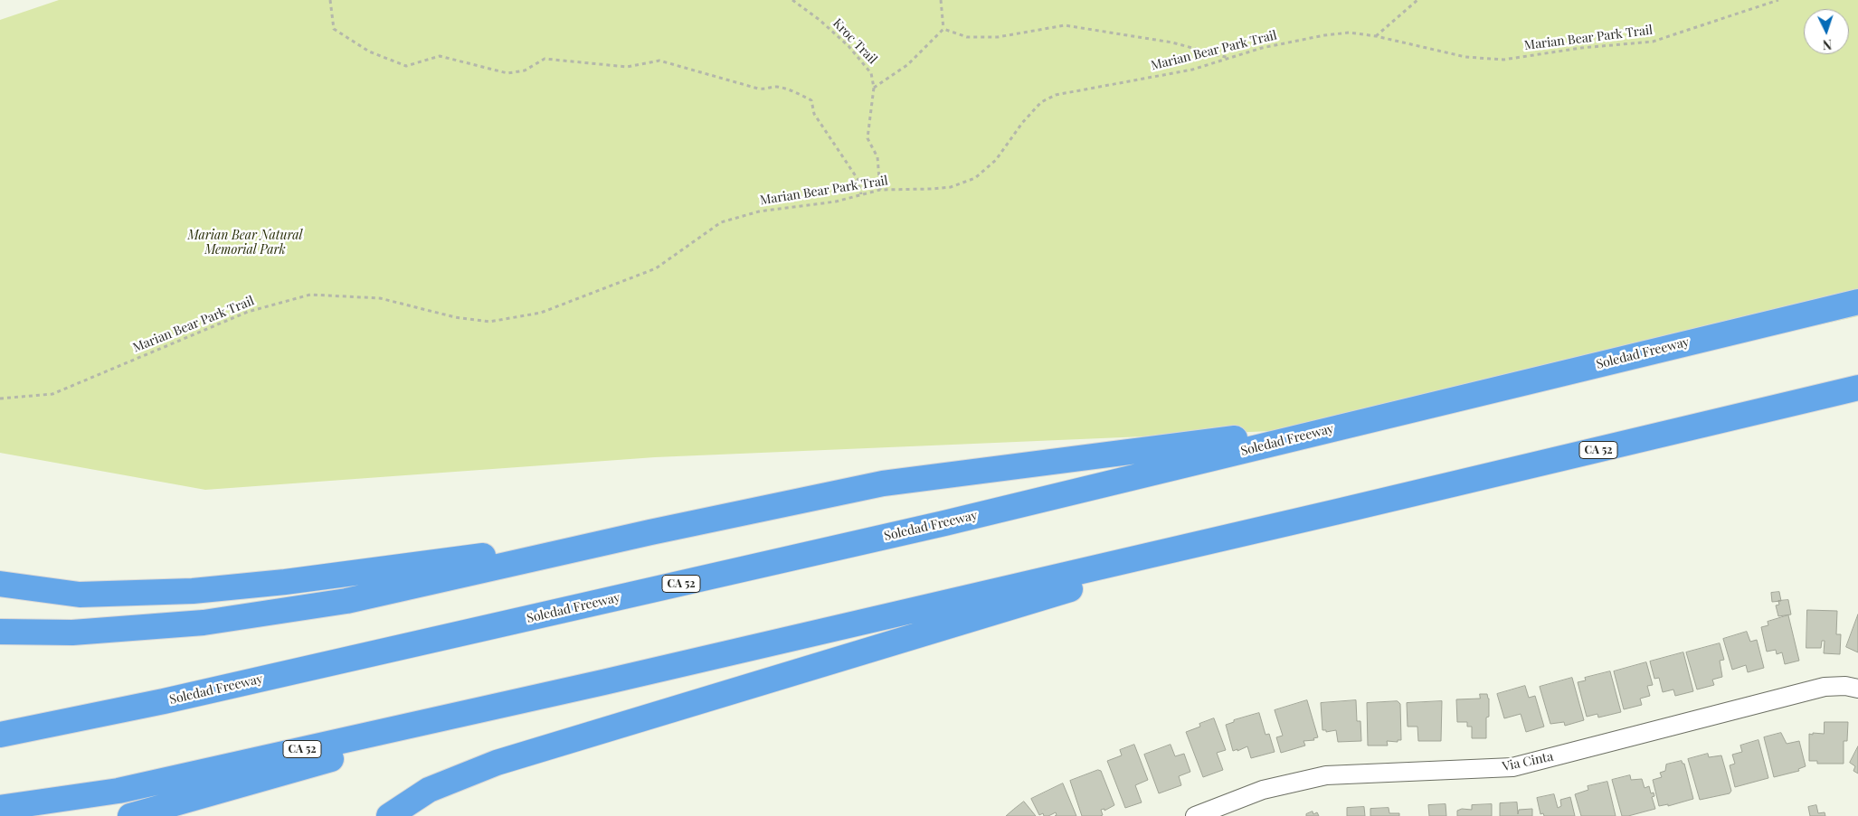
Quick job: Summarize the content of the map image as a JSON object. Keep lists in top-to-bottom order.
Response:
{
  "streets": {
    "highway": ["Soledad Freeway", "CA 52"],
    "street": ["Via Cinta"],
    "path": ["Marian Bear Park Trail", "Kroc Trail"]
  },
  "crossings": [
    ["Marian Bear Park Trail", "Kroc Trail"]
  ],
  "parks": ["Marian Bear Natural Memorial Park"],
  "north": "bottom"
}
